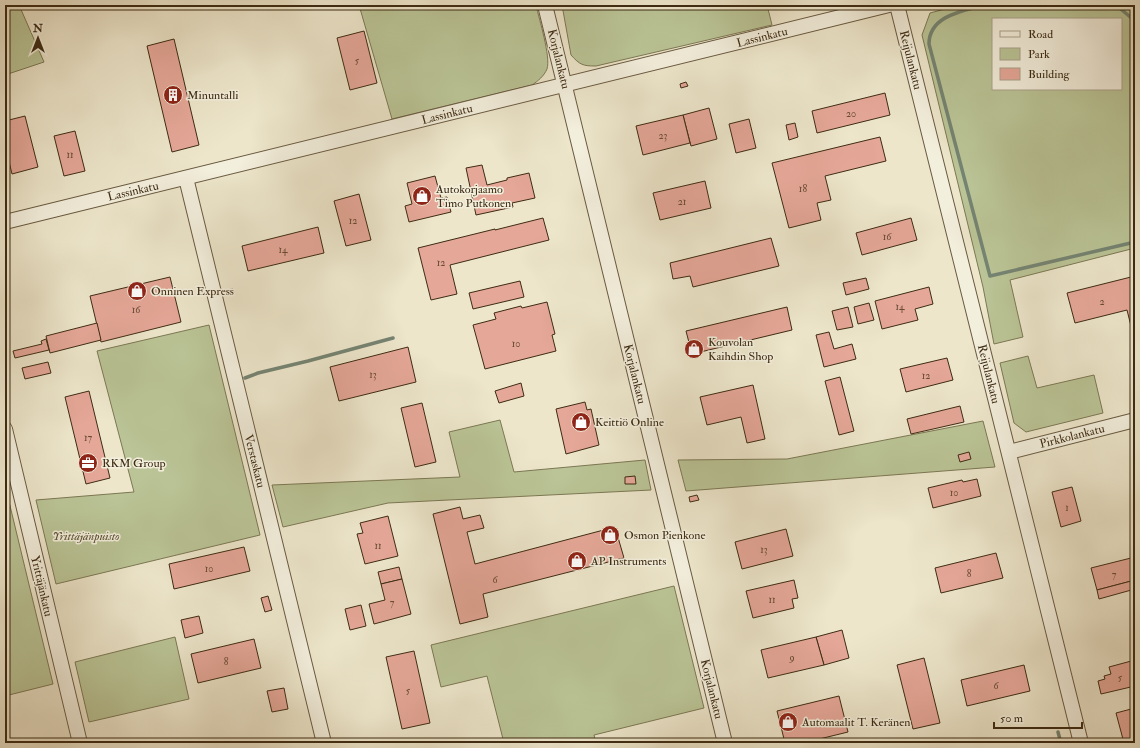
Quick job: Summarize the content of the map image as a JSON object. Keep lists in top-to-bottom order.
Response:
{
  "streets": {
    "street": [
      "Lassinkatu",
      "Korjalankatu",
      "Reijulankatu",
      "Pirkkolankatu",
      "Verstaskatu",
      "Yrittäjänkatu"
    ]
  },
  "crossings": [
    ["Lassinkatu", "Korjalankatu"],
    ["Lassinkatu", "Verstaskatu"],
    ["Reijulankatu", "Pirkkolankatu"]
  ],
  "parks": ["Yrittäjänpuisto"],
  "places": {
    "building": ["Minuntalli"],
    "shop": [
      "Autokorjaamo Timo Putkonen",
      "Onninen Express",
      "Kouvolan Kaihdin Shop",
      "Keittiö Online",
      "Osmon Pienkone",
      "AP Instruments",
      "Automaalit T. Keränen"
    ],
    "office": ["RKM Group"]
  },
  "house_numbers": [
    "5",
    "20",
    "23",
    "11",
    "18",
    "21",
    "12",
    "16",
    "14",
    "12",
    "2",
    "14",
    "16",
    "10",
    "13",
    "12",
    "17",
    "10",
    "1",
    "11",
    "13",
    "10",
    "8",
    "7",
    "6",
    "11",
    "7",
    "9",
    "8",
    "5",
    "6",
    "5"
  ],
  "legend": ["Road", "Park", "Building"],
  "scale_bar": "50 m",
  "north": "top"
}
